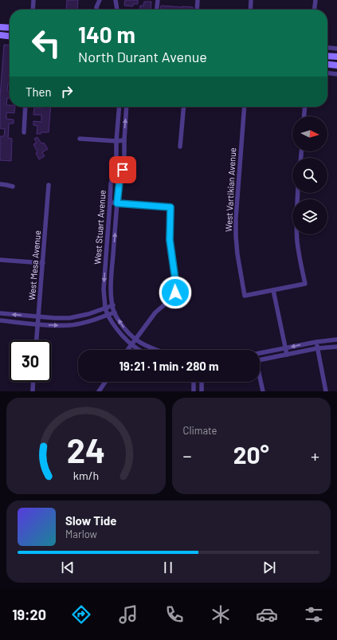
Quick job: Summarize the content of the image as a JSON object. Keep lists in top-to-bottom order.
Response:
{
  "streets": {
    "street": ["West Vartikian Avenue", "West Stuart Avenue", "West Mesa Avenue"]
  },
  "north": "right",
  "page": {
    "turn": ["140 m", "North Durant Avenue"],
    "then": "Then",
    "limit": "30",
    "trip": "19:21 · 1 min · 280 m",
    "tile": "Climate",
    "heat": ["−", "20°", "+"],
    "song": ["Slow Tide", "Marlow"],
    "tabs": "19:20",
    "gauge": ["24", "km/h"]
  }
}
